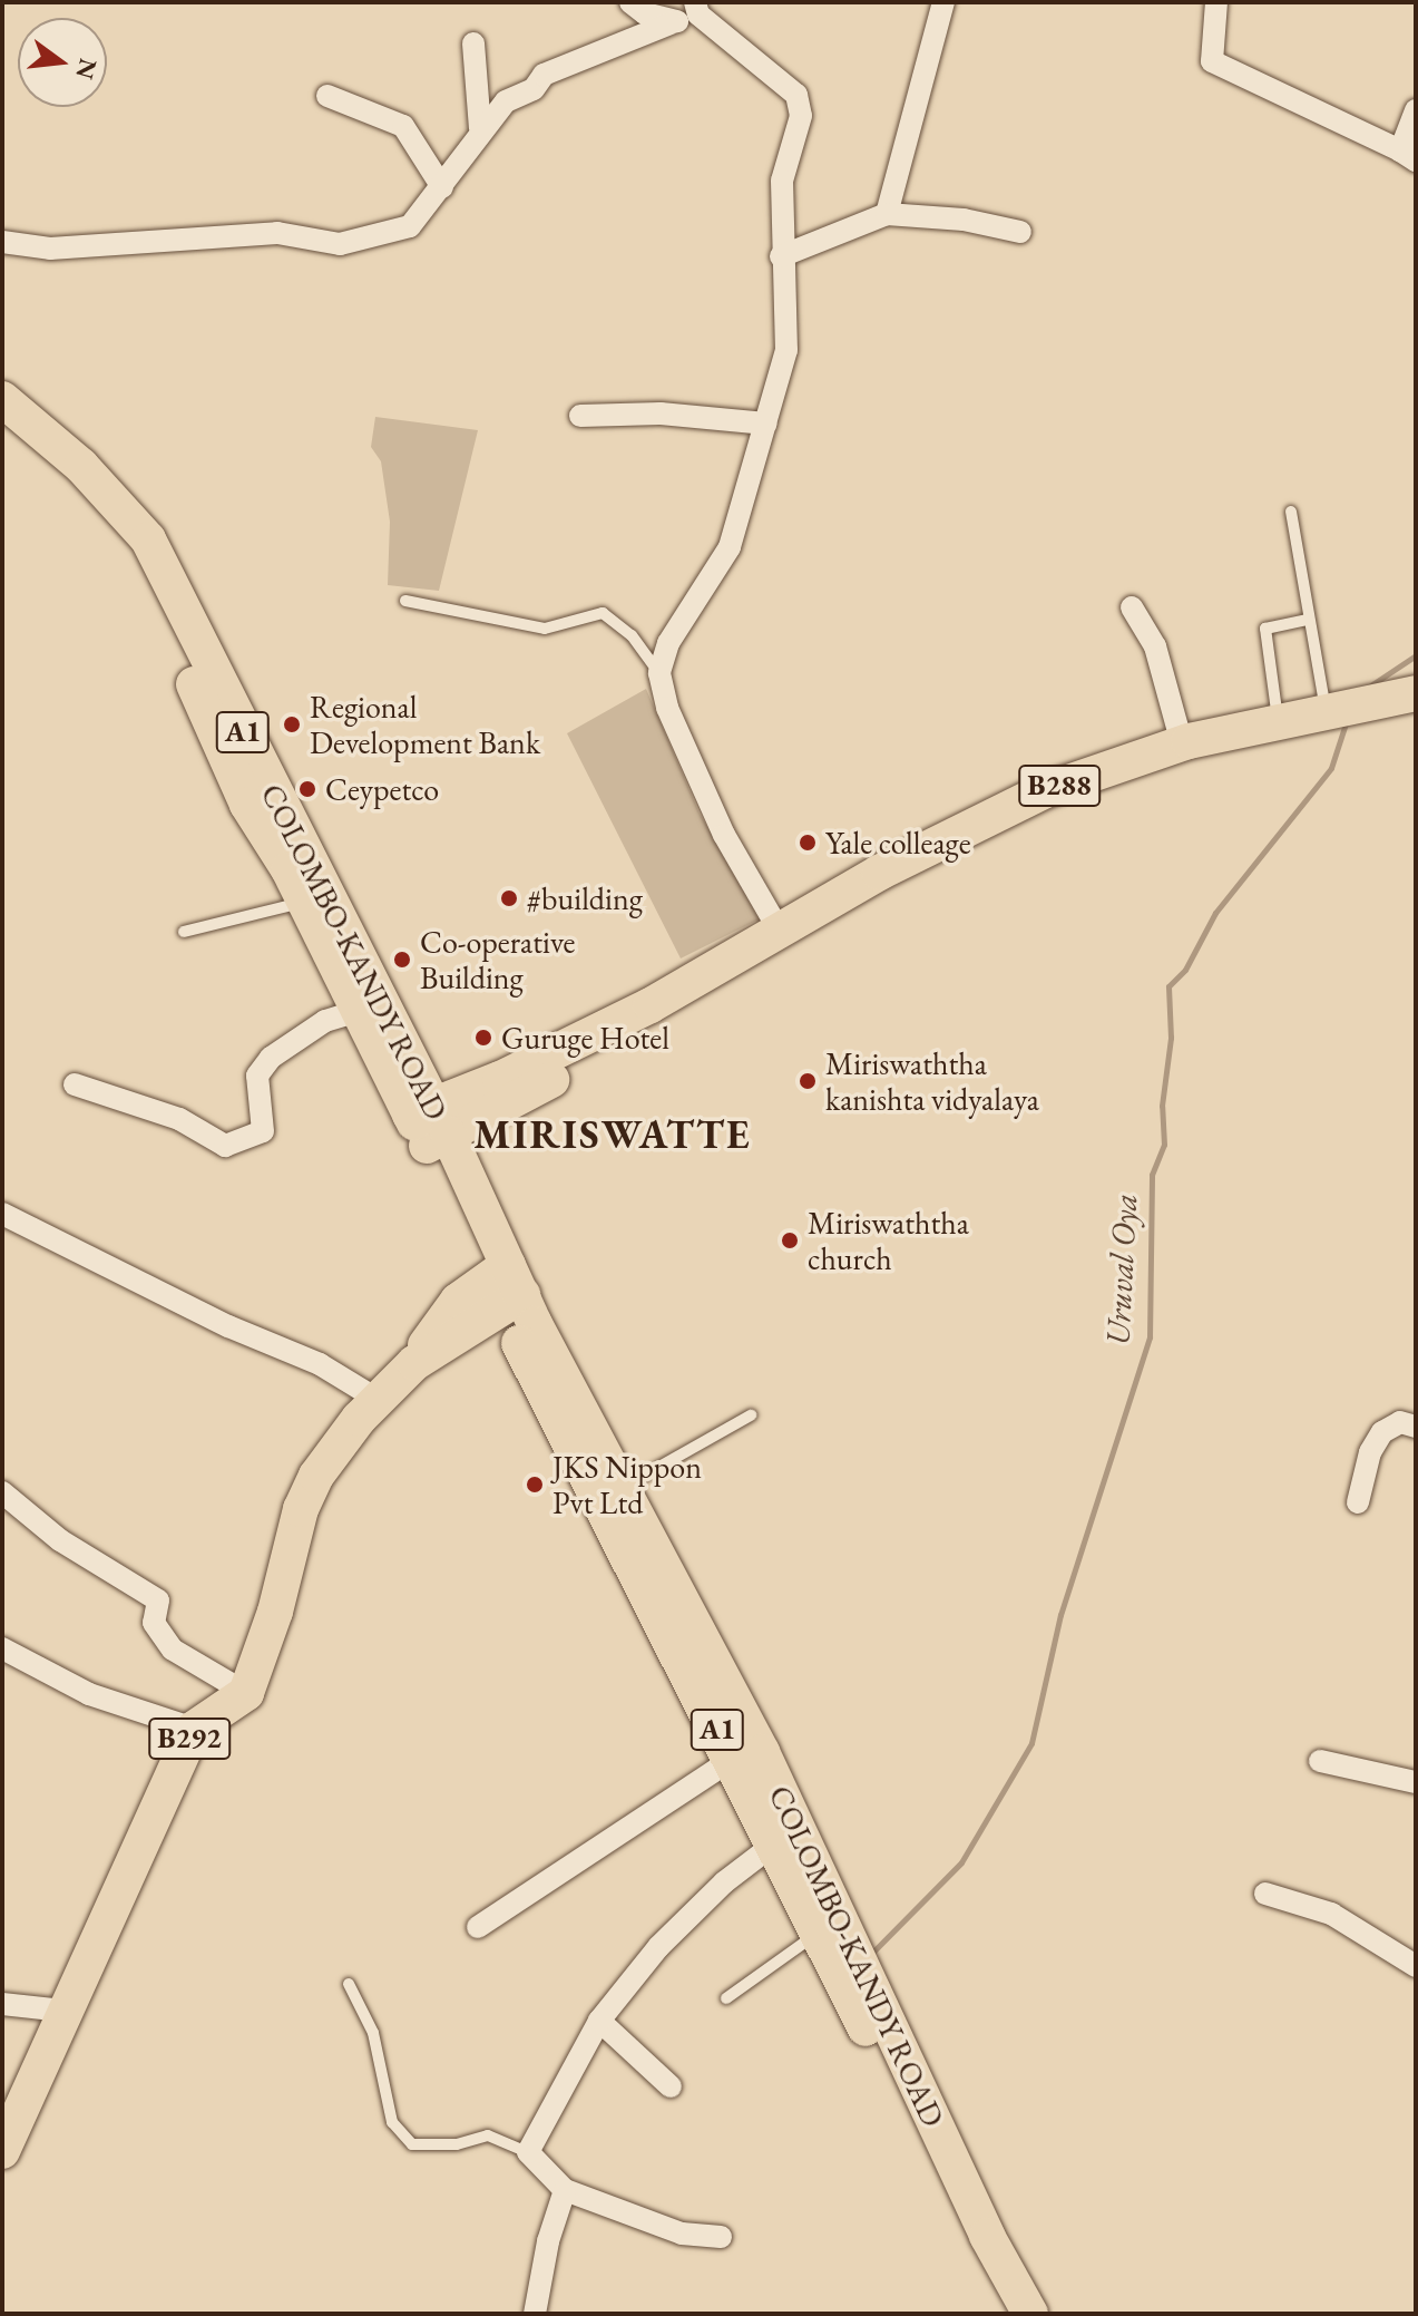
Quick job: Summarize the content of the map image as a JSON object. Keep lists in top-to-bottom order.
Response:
{
  "streets": {
    "main road": [
      "A1",
      "B288",
      "COLOMBO-KANDY ROAD",
      "B292"
    ]
  },
  "crossings": [
    ["B288", "COLOMBO-KANDY ROAD"],
    ["COLOMBO-KANDY ROAD", "B292"]
  ],
  "districts": ["MIRISWATTE"],
  "water": ["Uruval Oya"],
  "places": [
    "Regional Development Bank",
    "Ceypetco",
    "Yale colleage",
    "#building",
    "Co-operative Building",
    "Guruge Hotel",
    "Miriswaththa kanishta vidyalaya",
    "Miriswaththa church",
    "JKS Nippon Pvt Ltd"
  ],
  "north": "right"
}
